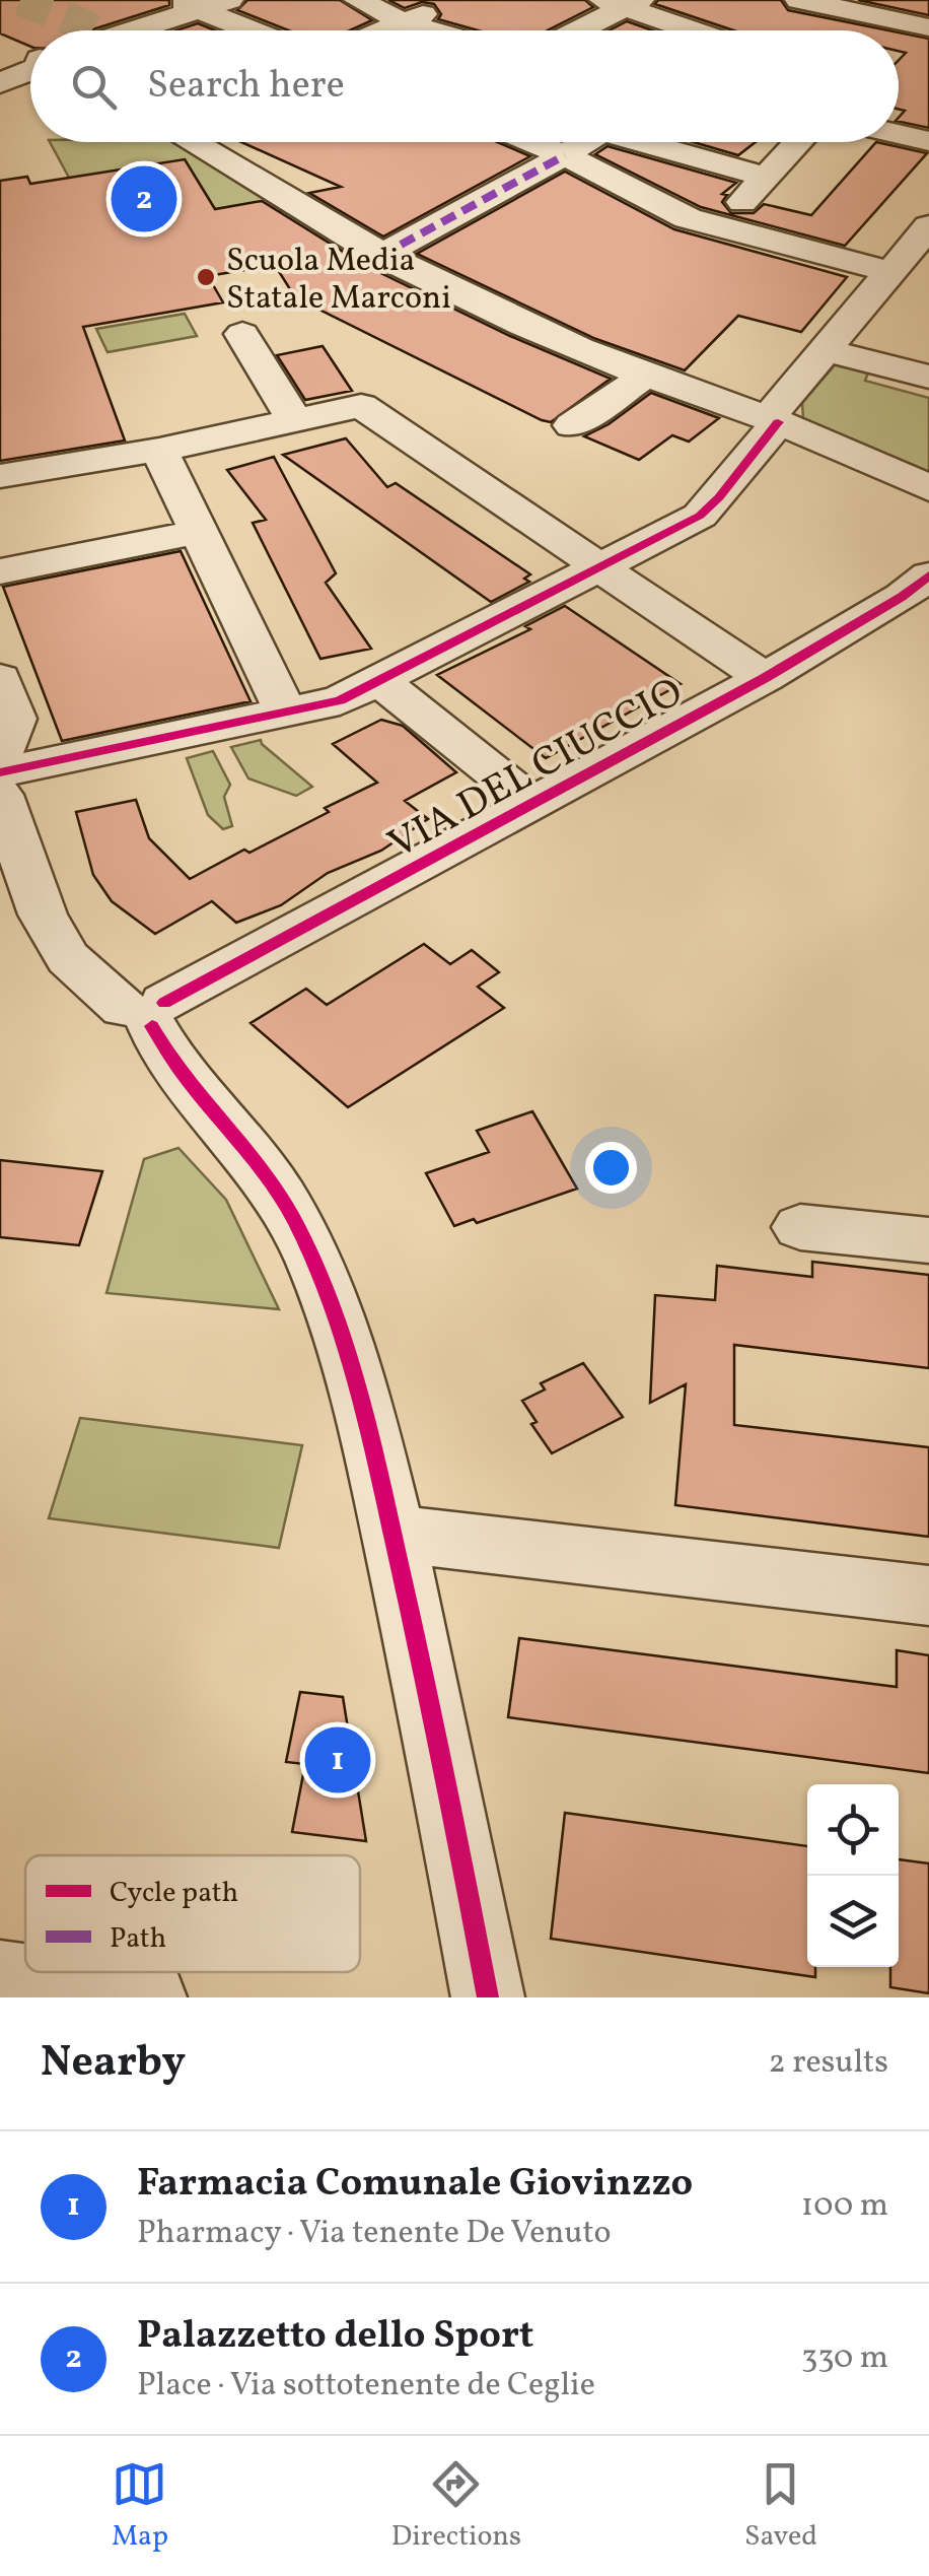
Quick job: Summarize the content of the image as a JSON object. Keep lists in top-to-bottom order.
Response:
{
  "streets": {
    "street": ["VIA DEL CIUCCIO"]
  },
  "places": ["Scuola Media Statale Marconi"],
  "legend": ["Cycle path", "Path"],
  "page": {
    "search": "Search here",
    "pins": ["2", "1"],
    "heading": ["Nearby", "2 results"],
    "list": [
      {
        "mark": "1",
        "name": "Farmacia Comunale Giovinzzo",
        "note": "Pharmacy · Via tenente De Venuto",
        "value": "100 m"
      },
      {
        "mark": "2",
        "name": "Palazzetto dello Sport",
        "note": "Place · Via sottotenente de Ceglie",
        "value": "330 m"
      }
    ],
    "nav": ["Map", "Directions", "Saved"]
  }
}
